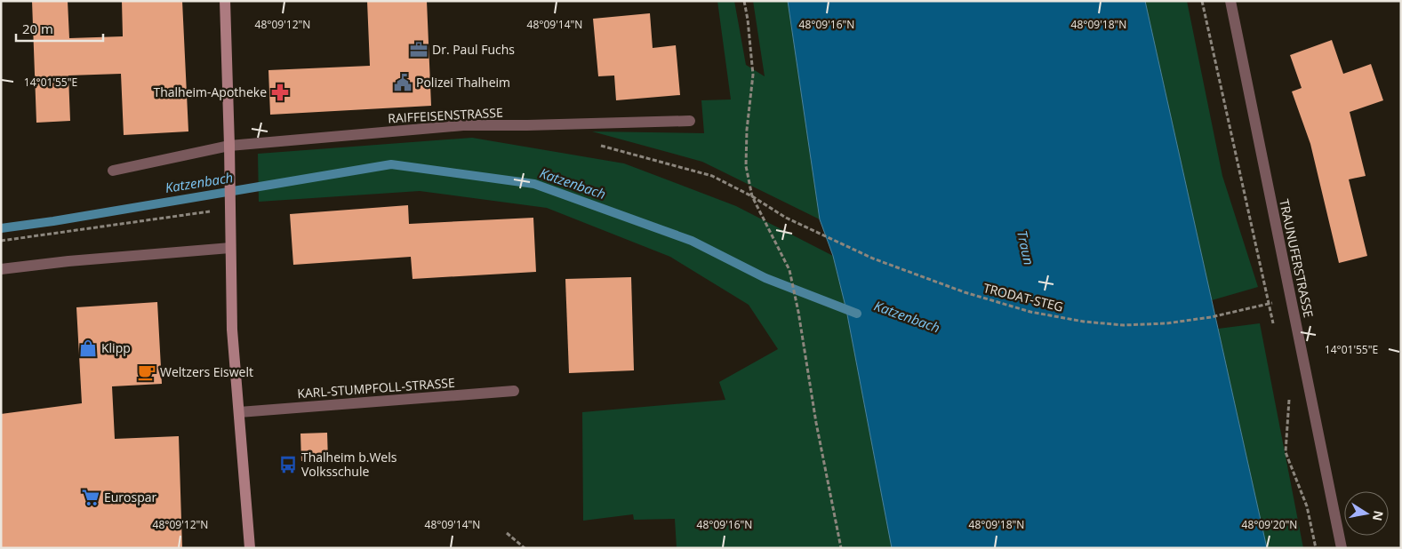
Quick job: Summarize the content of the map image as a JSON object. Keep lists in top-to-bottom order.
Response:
{
  "streets": {
    "street": ["RAIFFEISENSTRASSE", "TRAUNUFERSTRASSE", "KARL-STUMPFOLL-STRASSE"],
    "path": ["TRODAT-STEG"]
  },
  "water": ["Katzenbach", "Traun"],
  "places": {
    "office": ["Dr. Paul Fuchs"],
    "public building": ["Polizei Thalheim"],
    "pharmacy": ["Thalheim-Apotheke"],
    "shop": ["Klipp"],
    "cafe": ["Weltzers Eiswelt"],
    "bus stop": ["Thalheim b.Wels Volksschule"],
    "supermarket": ["Eurospar"]
  },
  "scale_bar": "20 m",
  "north": "right",
  "coordinates": [
    "48°09'12\"N",
    "48°09'14\"N",
    "48°09'16\"N",
    "48°09'18\"N",
    "14°01'55\"E",
    "48°09'20\"N"
  ]
}
